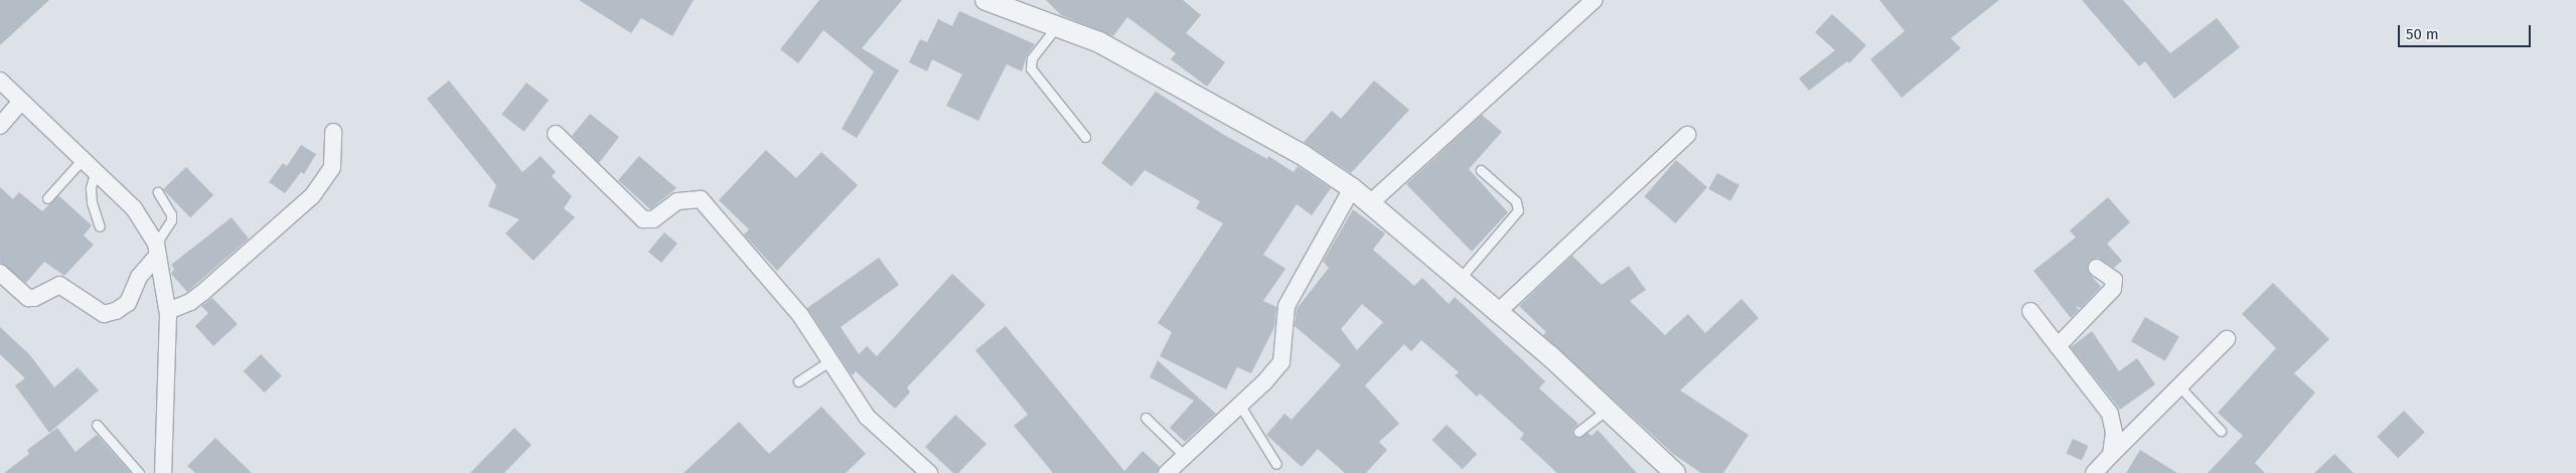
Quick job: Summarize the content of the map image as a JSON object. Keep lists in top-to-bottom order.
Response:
{
  "scale_bar": "50 m"
}
